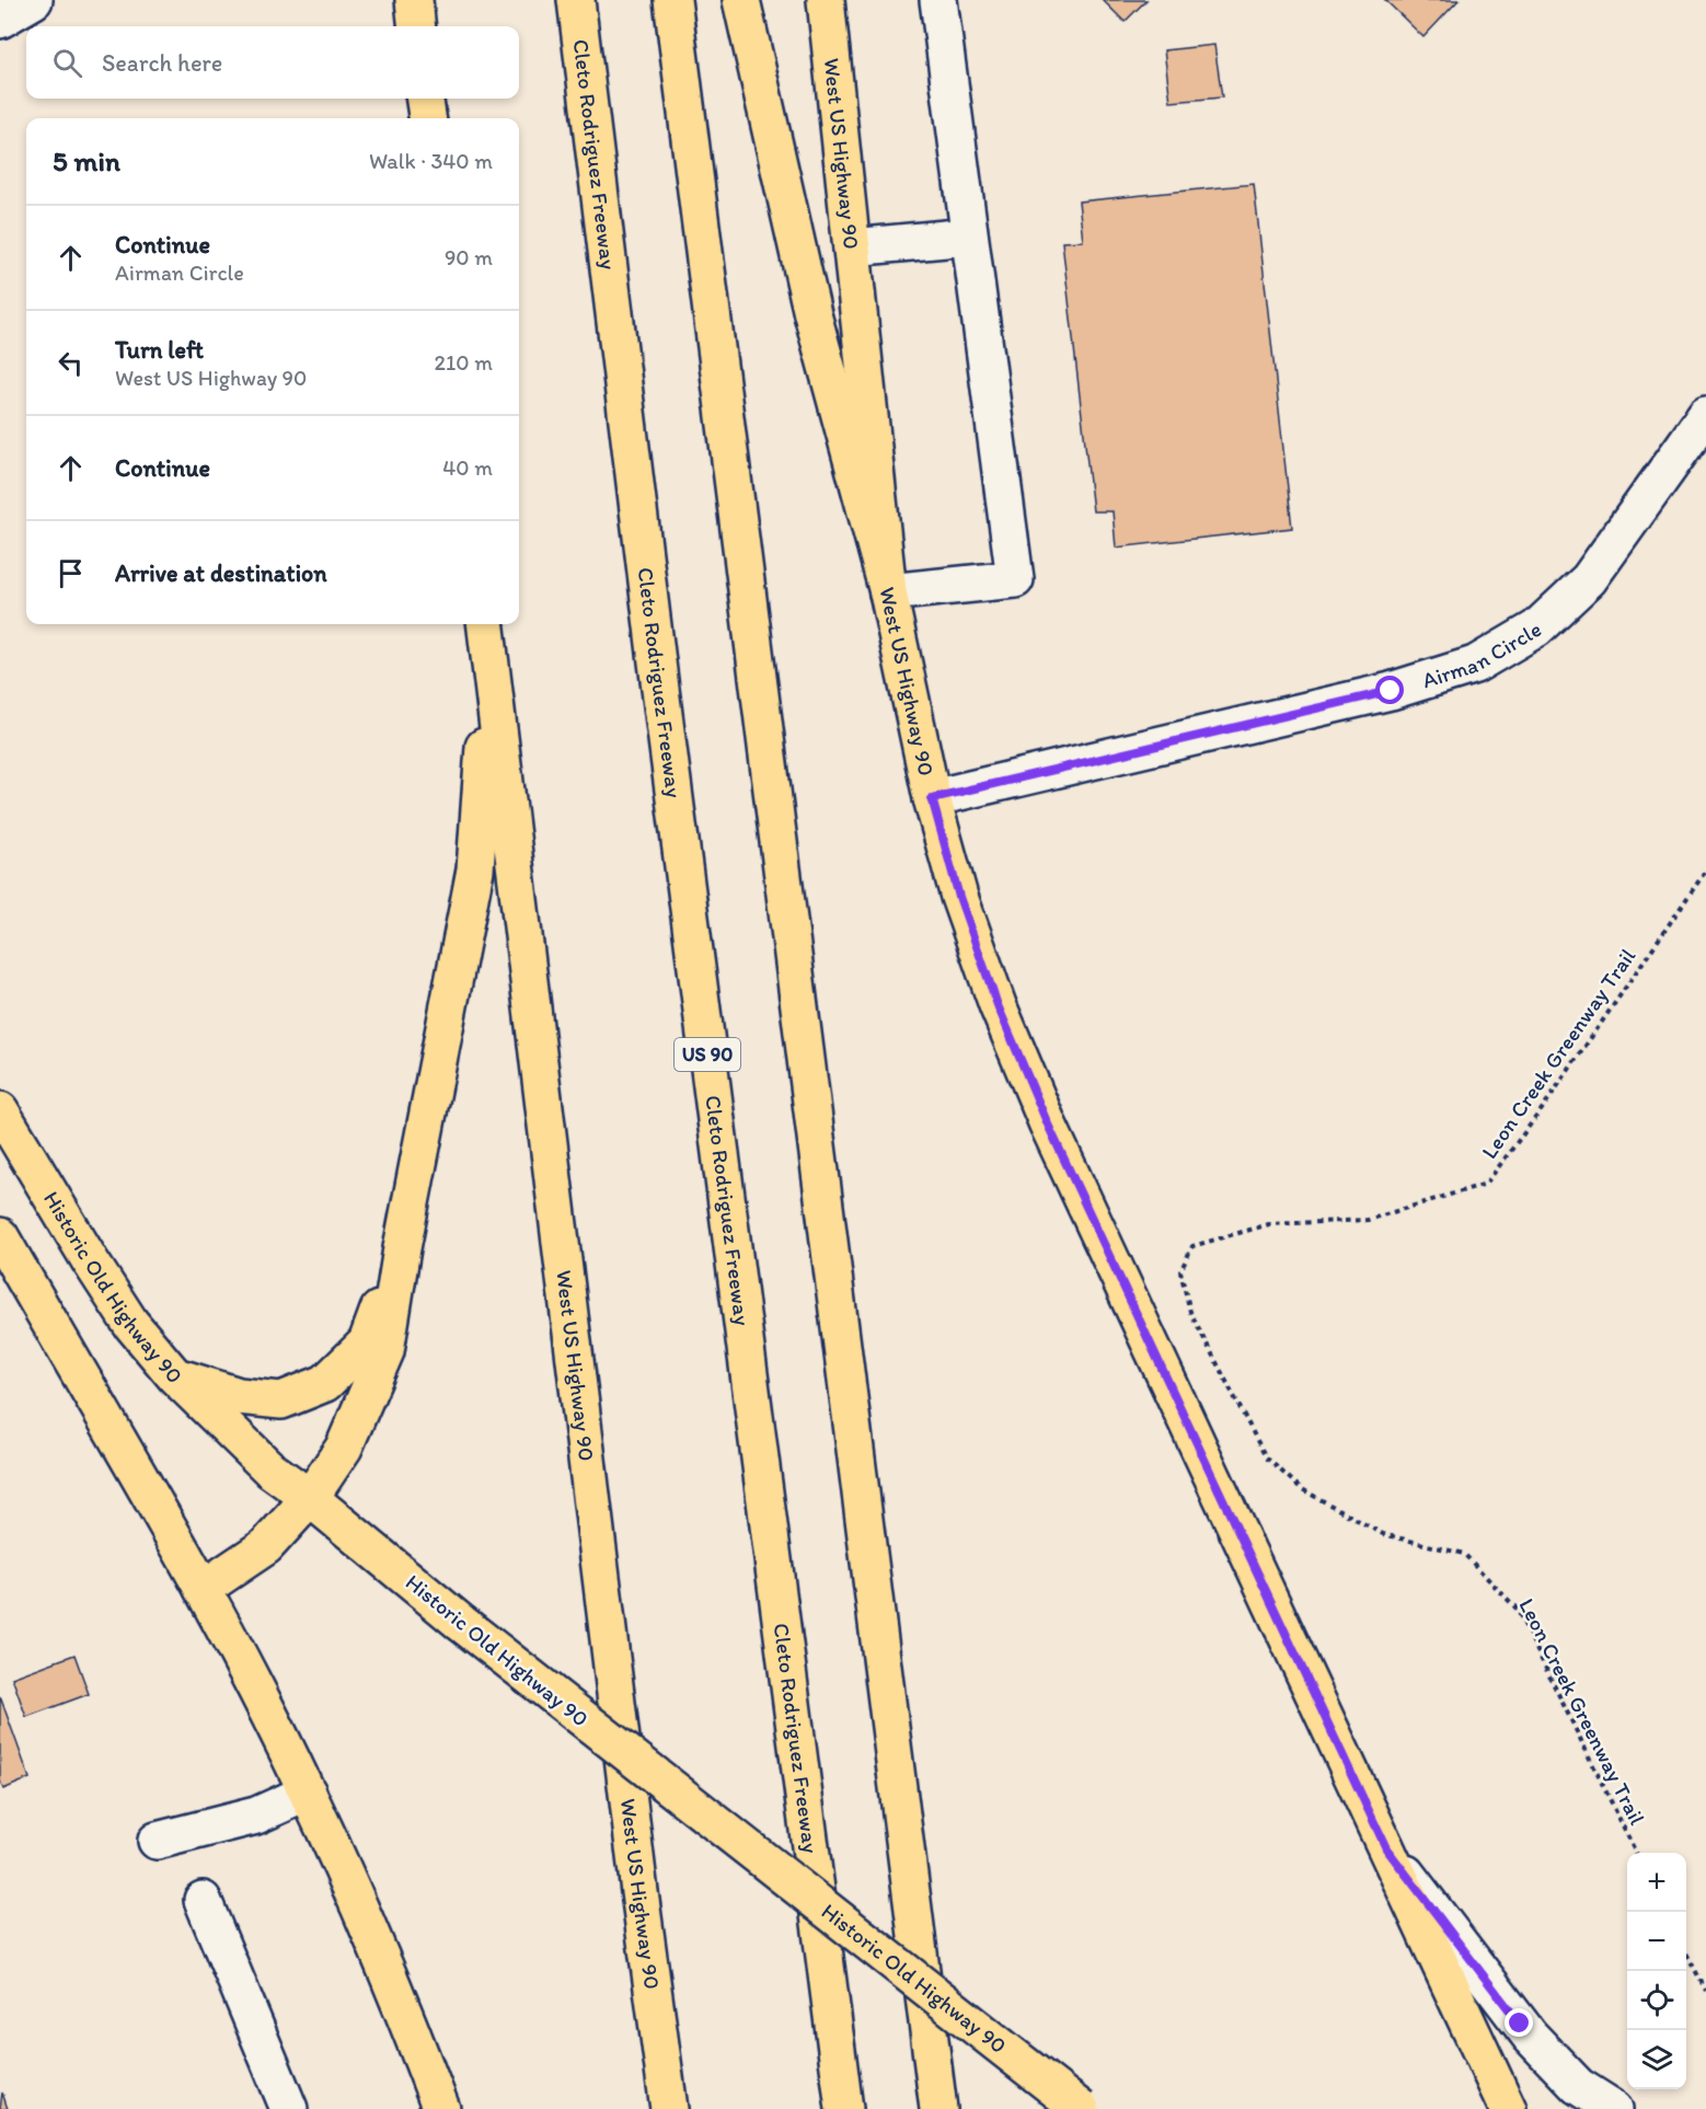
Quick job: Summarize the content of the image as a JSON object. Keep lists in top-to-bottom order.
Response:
{
  "streets": {
    "main road": [
      "West US Highway 90",
      "Cleto Rodriguez Freeway",
      "US 90",
      "Historic Old Highway 90"
    ],
    "street": ["Airman Circle"],
    "path": ["Leon Creek Greenway Trail"]
  },
  "crossings": [
    ["West US Highway 90", "Airman Circle"]
  ],
  "page": {
    "search": "Search here",
    "heading": ["5 min", "Walk · 340 m"],
    "list": [
      ["Continue", "Airman Circle", "90 m"],
      ["Turn left", "West US Highway 90", "210 m"],
      ["Continue", "40 m"],
      "Arrive at destination"
    ],
    "map_buttons": ["+", "−"]
  }
}
